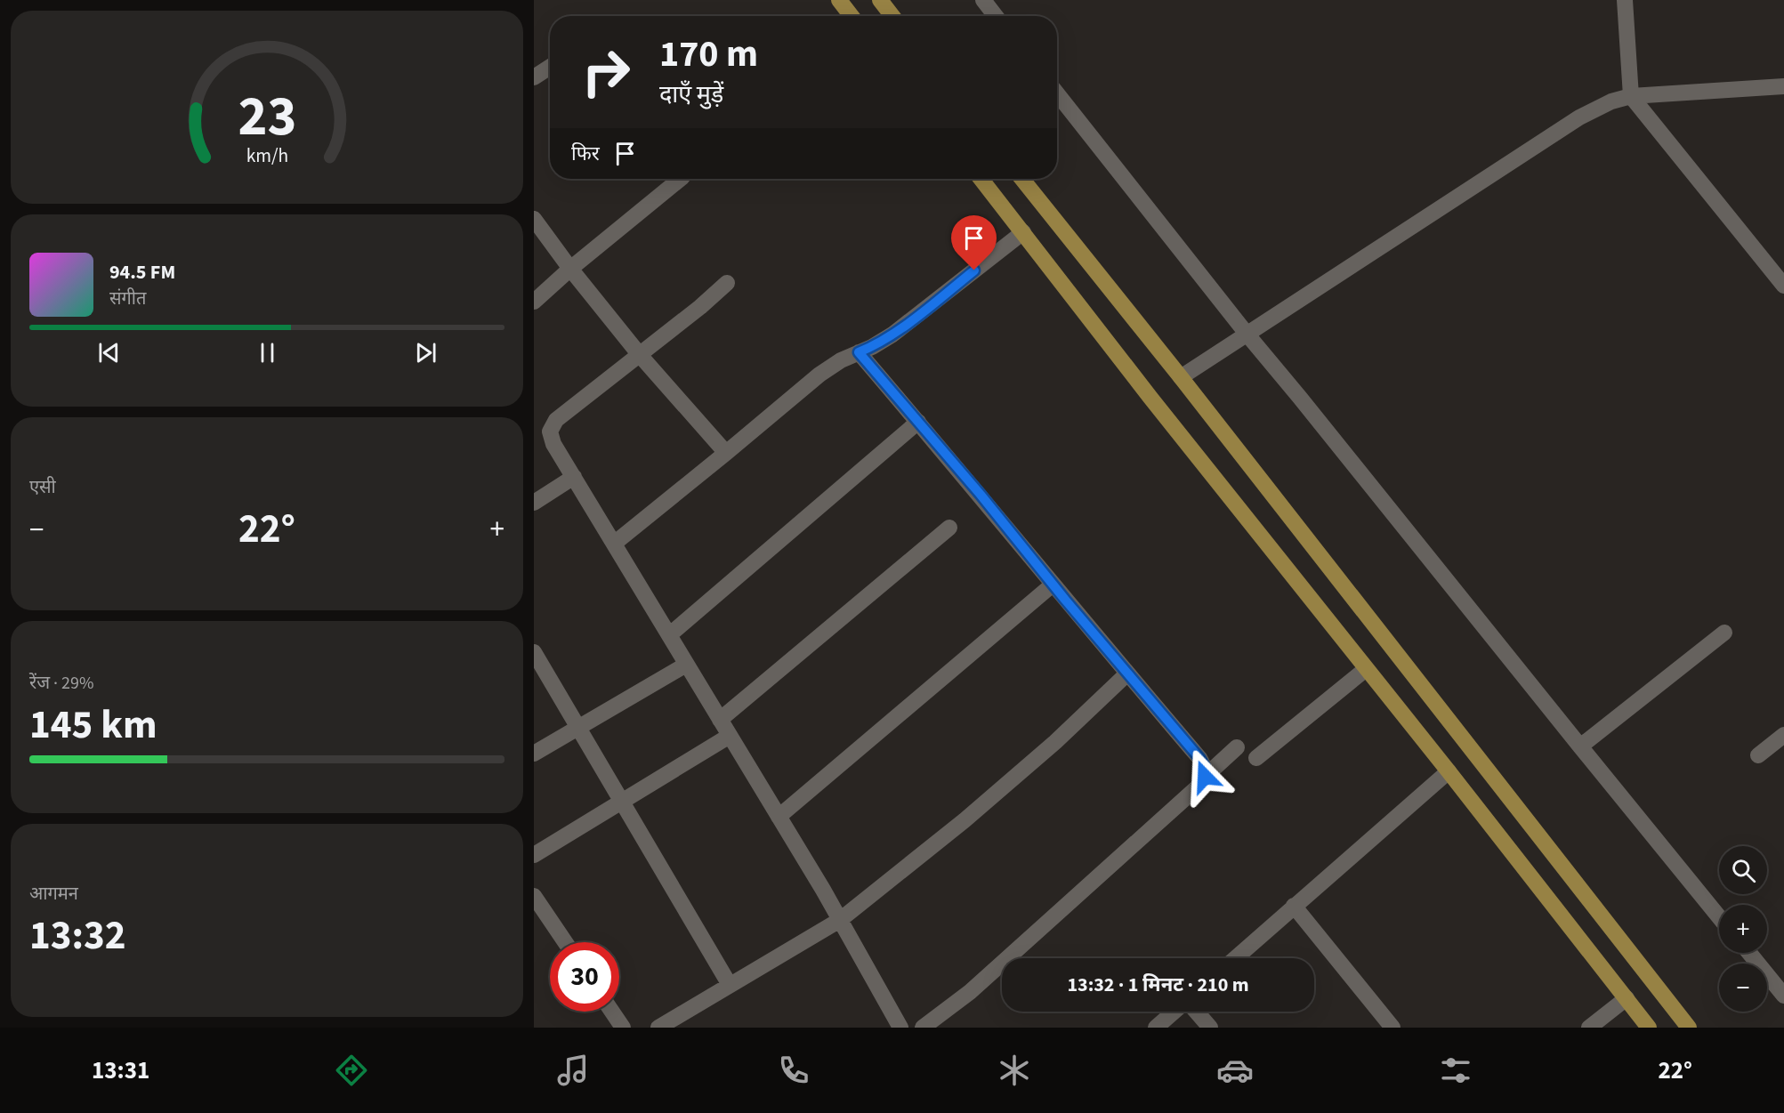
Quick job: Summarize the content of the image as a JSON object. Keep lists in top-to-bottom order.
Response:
{
  "page": {
    "turn": ["170 m", "दाएँ मुड़ें"],
    "then": "फिर",
    "song": ["94.5 FM", "संगीत"],
    "tile": [
      "एसी",
      ["रेंज · 29%", "145 km"],
      ["आगमन", "13:32"]
    ],
    "heat": ["−", "22°", "+"],
    "map_buttons": ["+", "−"],
    "limit": "30",
    "trip": "13:32 · 1 मिनट · 210 m",
    "tabs": ["13:31", "22°"],
    "gauge": ["23", "km/h"]
  }
}
